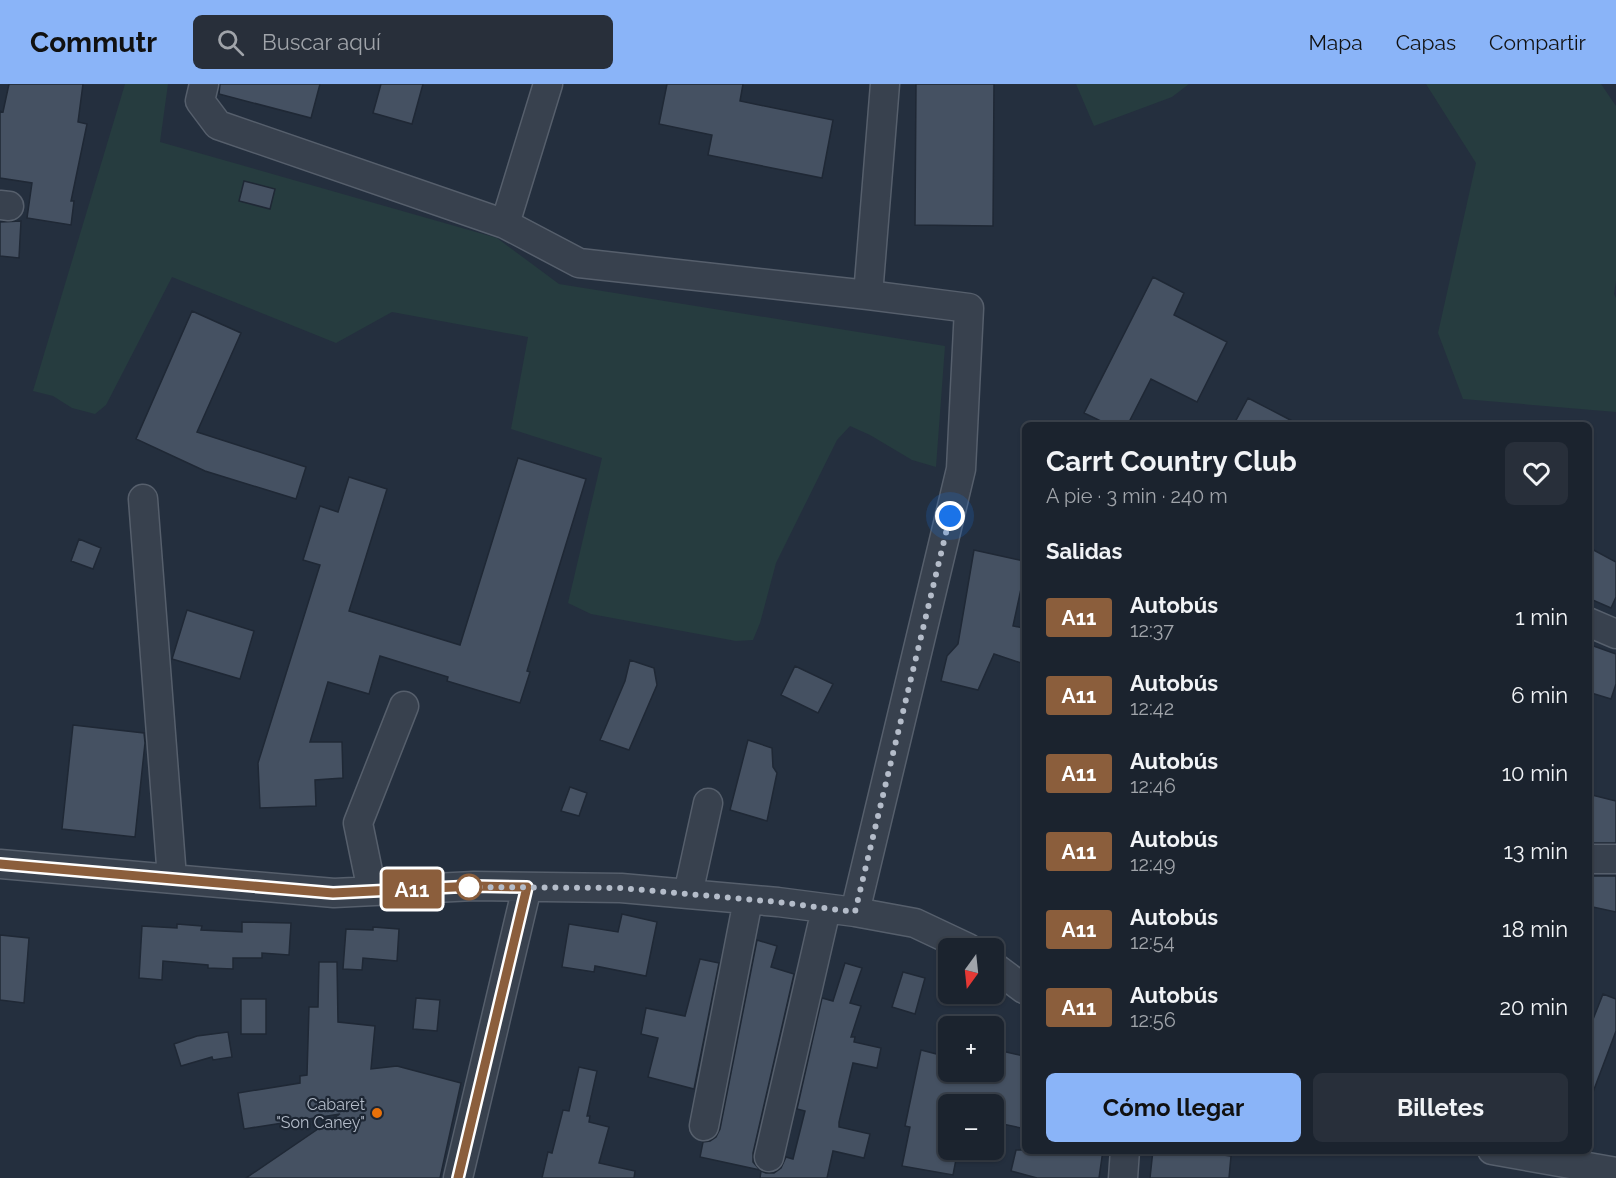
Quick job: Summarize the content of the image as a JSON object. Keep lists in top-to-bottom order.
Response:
{
  "places": ["Cabaret \"Son Caney\""],
  "lines": ["bus line A11"],
  "north": "bottom",
  "page": {
    "header": "Commutr",
    "search": "Buscar aquí",
    "nav": ["Mapa", "Capas", "Compartir"],
    "on_map": "A11",
    "heading": [
      ["Carrt Country Club", "A pie · 3 min · 240 m"],
      "Salidas"
    ],
    "list": [
      {
        "mark": "A11",
        "name": "Autobús",
        "note": "12:37",
        "value": "1 min"
      },
      {
        "mark": "A11",
        "name": "Autobús",
        "note": "12:42",
        "value": "6 min"
      },
      {
        "mark": "A11",
        "name": "Autobús",
        "note": "12:46",
        "value": "10 min"
      },
      {
        "mark": "A11",
        "name": "Autobús",
        "note": "12:49",
        "value": "13 min"
      },
      {
        "mark": "A11",
        "name": "Autobús",
        "note": "12:54",
        "value": "18 min"
      },
      {
        "mark": "A11",
        "name": "Autobús",
        "note": "12:56",
        "value": "20 min"
      }
    ],
    "map_buttons": ["+", "−"],
    "buttons": ["Cómo llegar", "Billetes"]
  }
}
